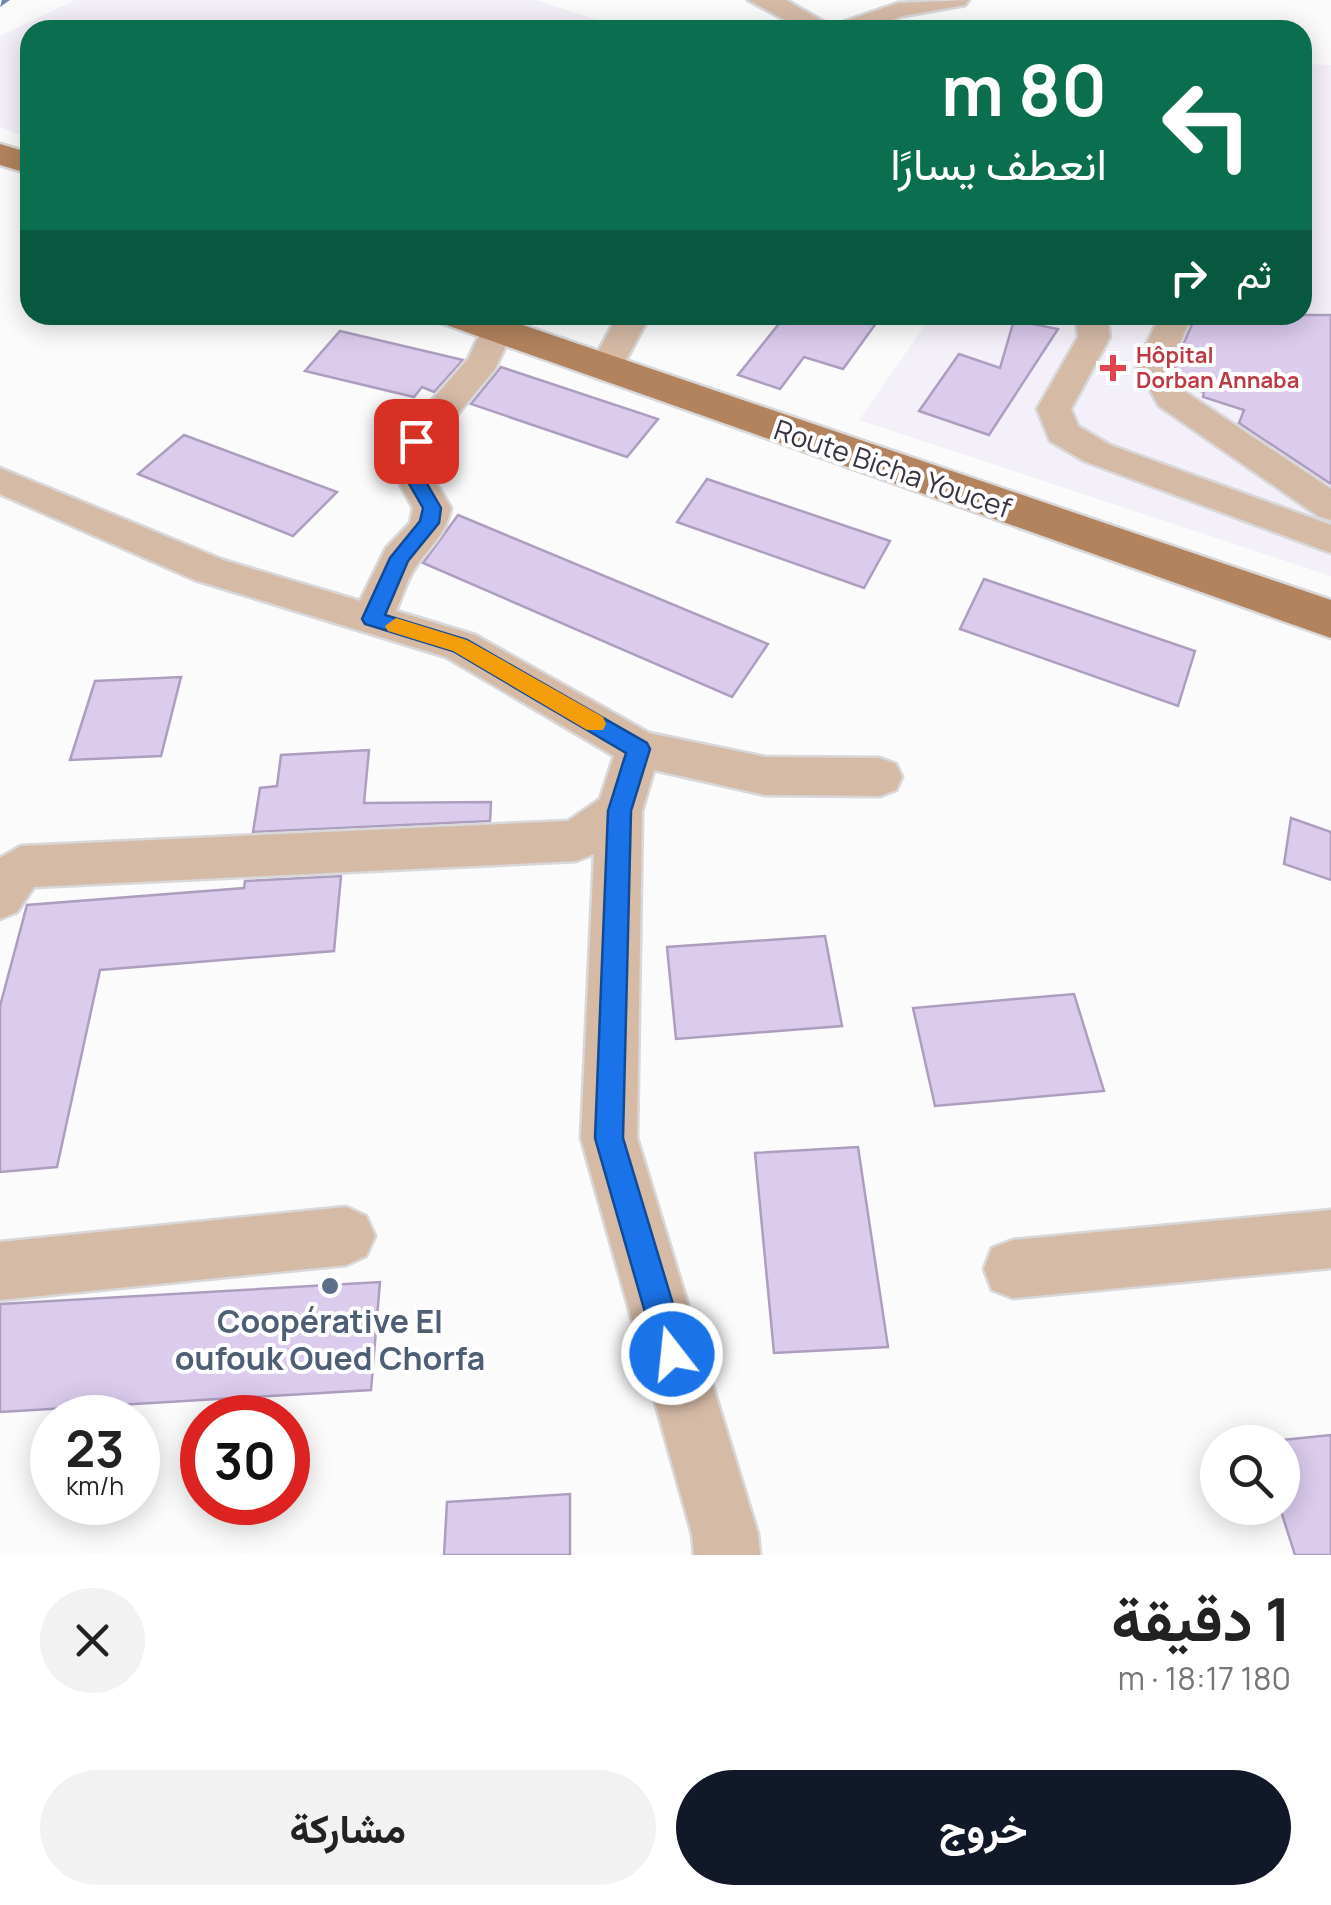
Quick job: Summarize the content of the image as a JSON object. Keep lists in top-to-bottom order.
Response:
{
  "streets": {
    "main road": ["Route Bicha Youcef"]
  },
  "places": {
    "health": ["Hôpital Dorban Annaba"],
    "other": ["Coopérative El oufouk Oued Chorfa"]
  },
  "page": {
    "turn": ["80 m", "انعطف يسارًا"],
    "then": "ثم",
    "speed": "23 km/h",
    "limit": "30",
    "heading": ["1 دقيقة", "180 m · 18:17"],
    "buttons": ["خروج", "مشاركة"]
  }
}
